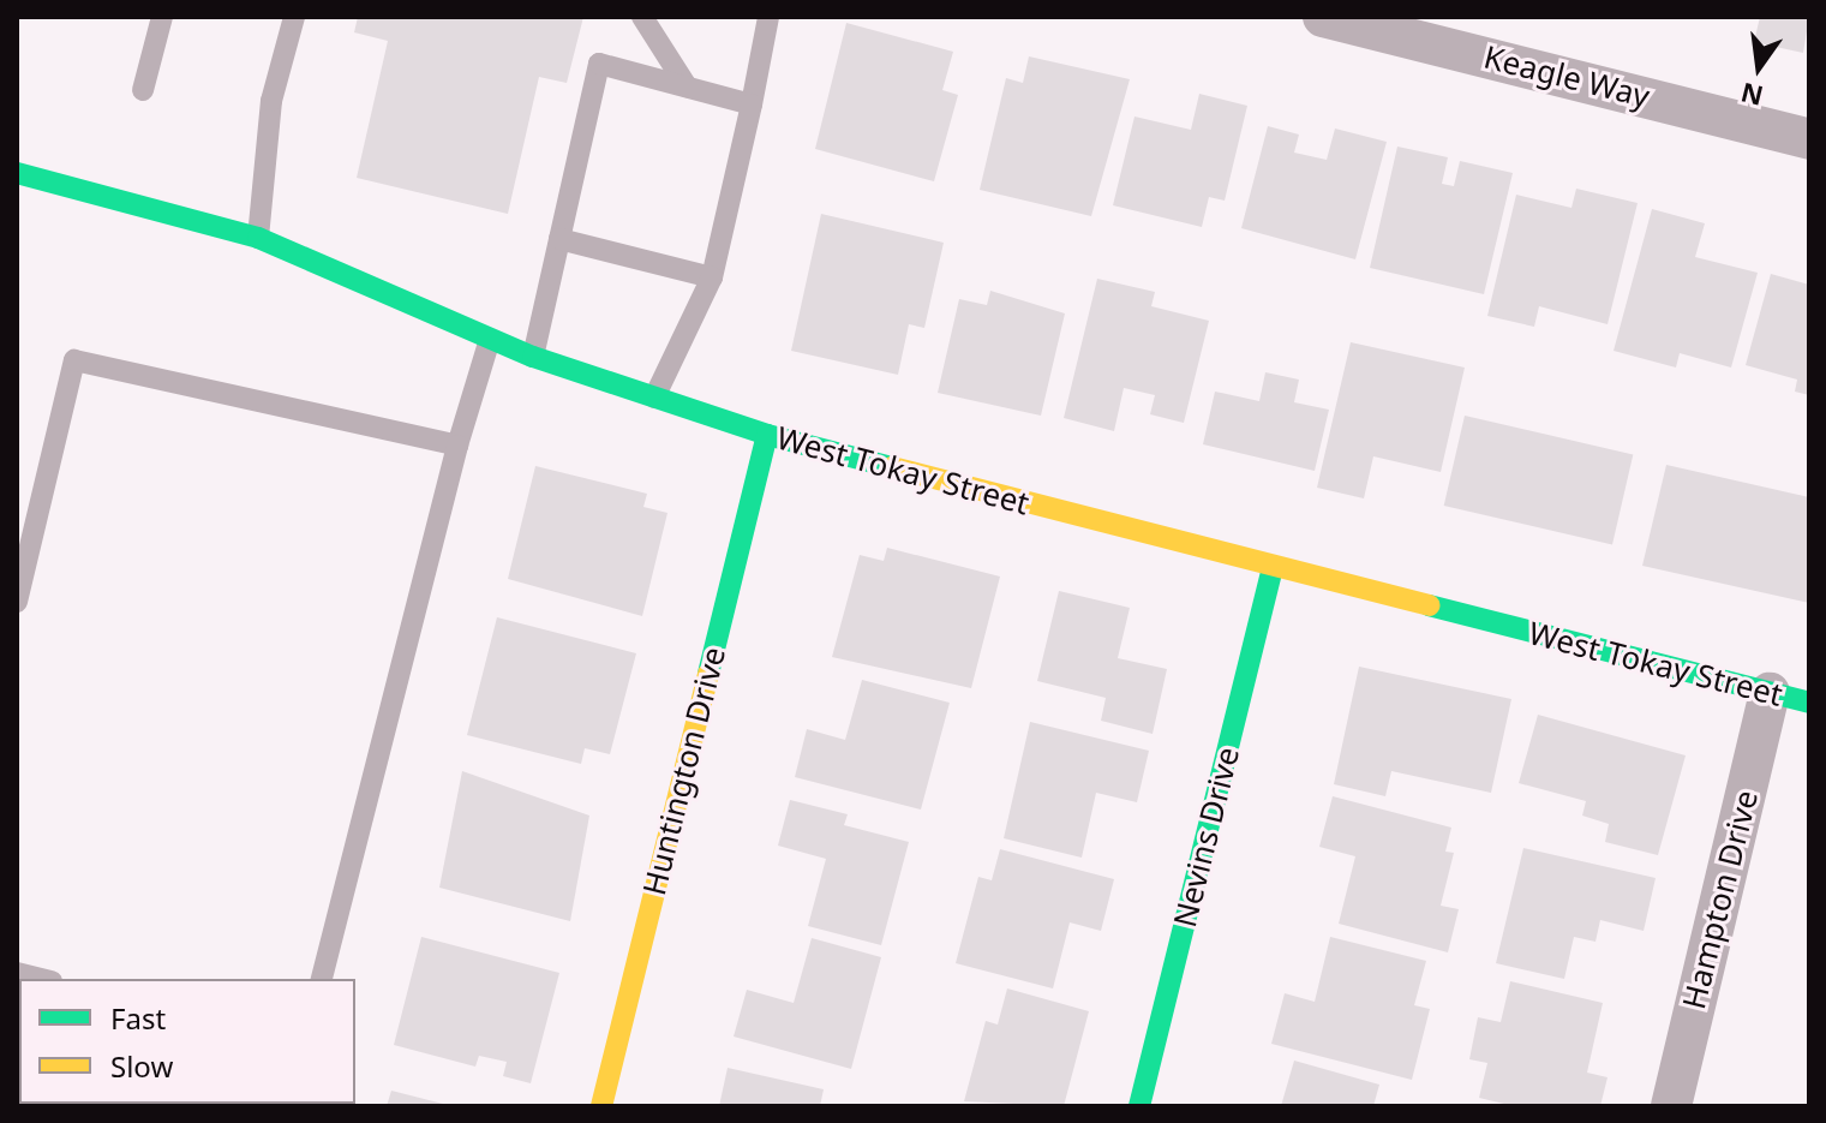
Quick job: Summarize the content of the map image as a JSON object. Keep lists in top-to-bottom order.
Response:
{
  "streets": {
    "street": [
      "Keagle Way",
      "West Tokay Street",
      "Huntington Drive",
      "Nevins Drive",
      "Hampton Drive"
    ]
  },
  "crossings": [
    ["West Tokay Street", "Huntington Drive"],
    ["West Tokay Street", "Nevins Drive"],
    ["West Tokay Street", "Hampton Drive"]
  ],
  "legend": ["Fast", "Slow"],
  "north": "bottom"
}
